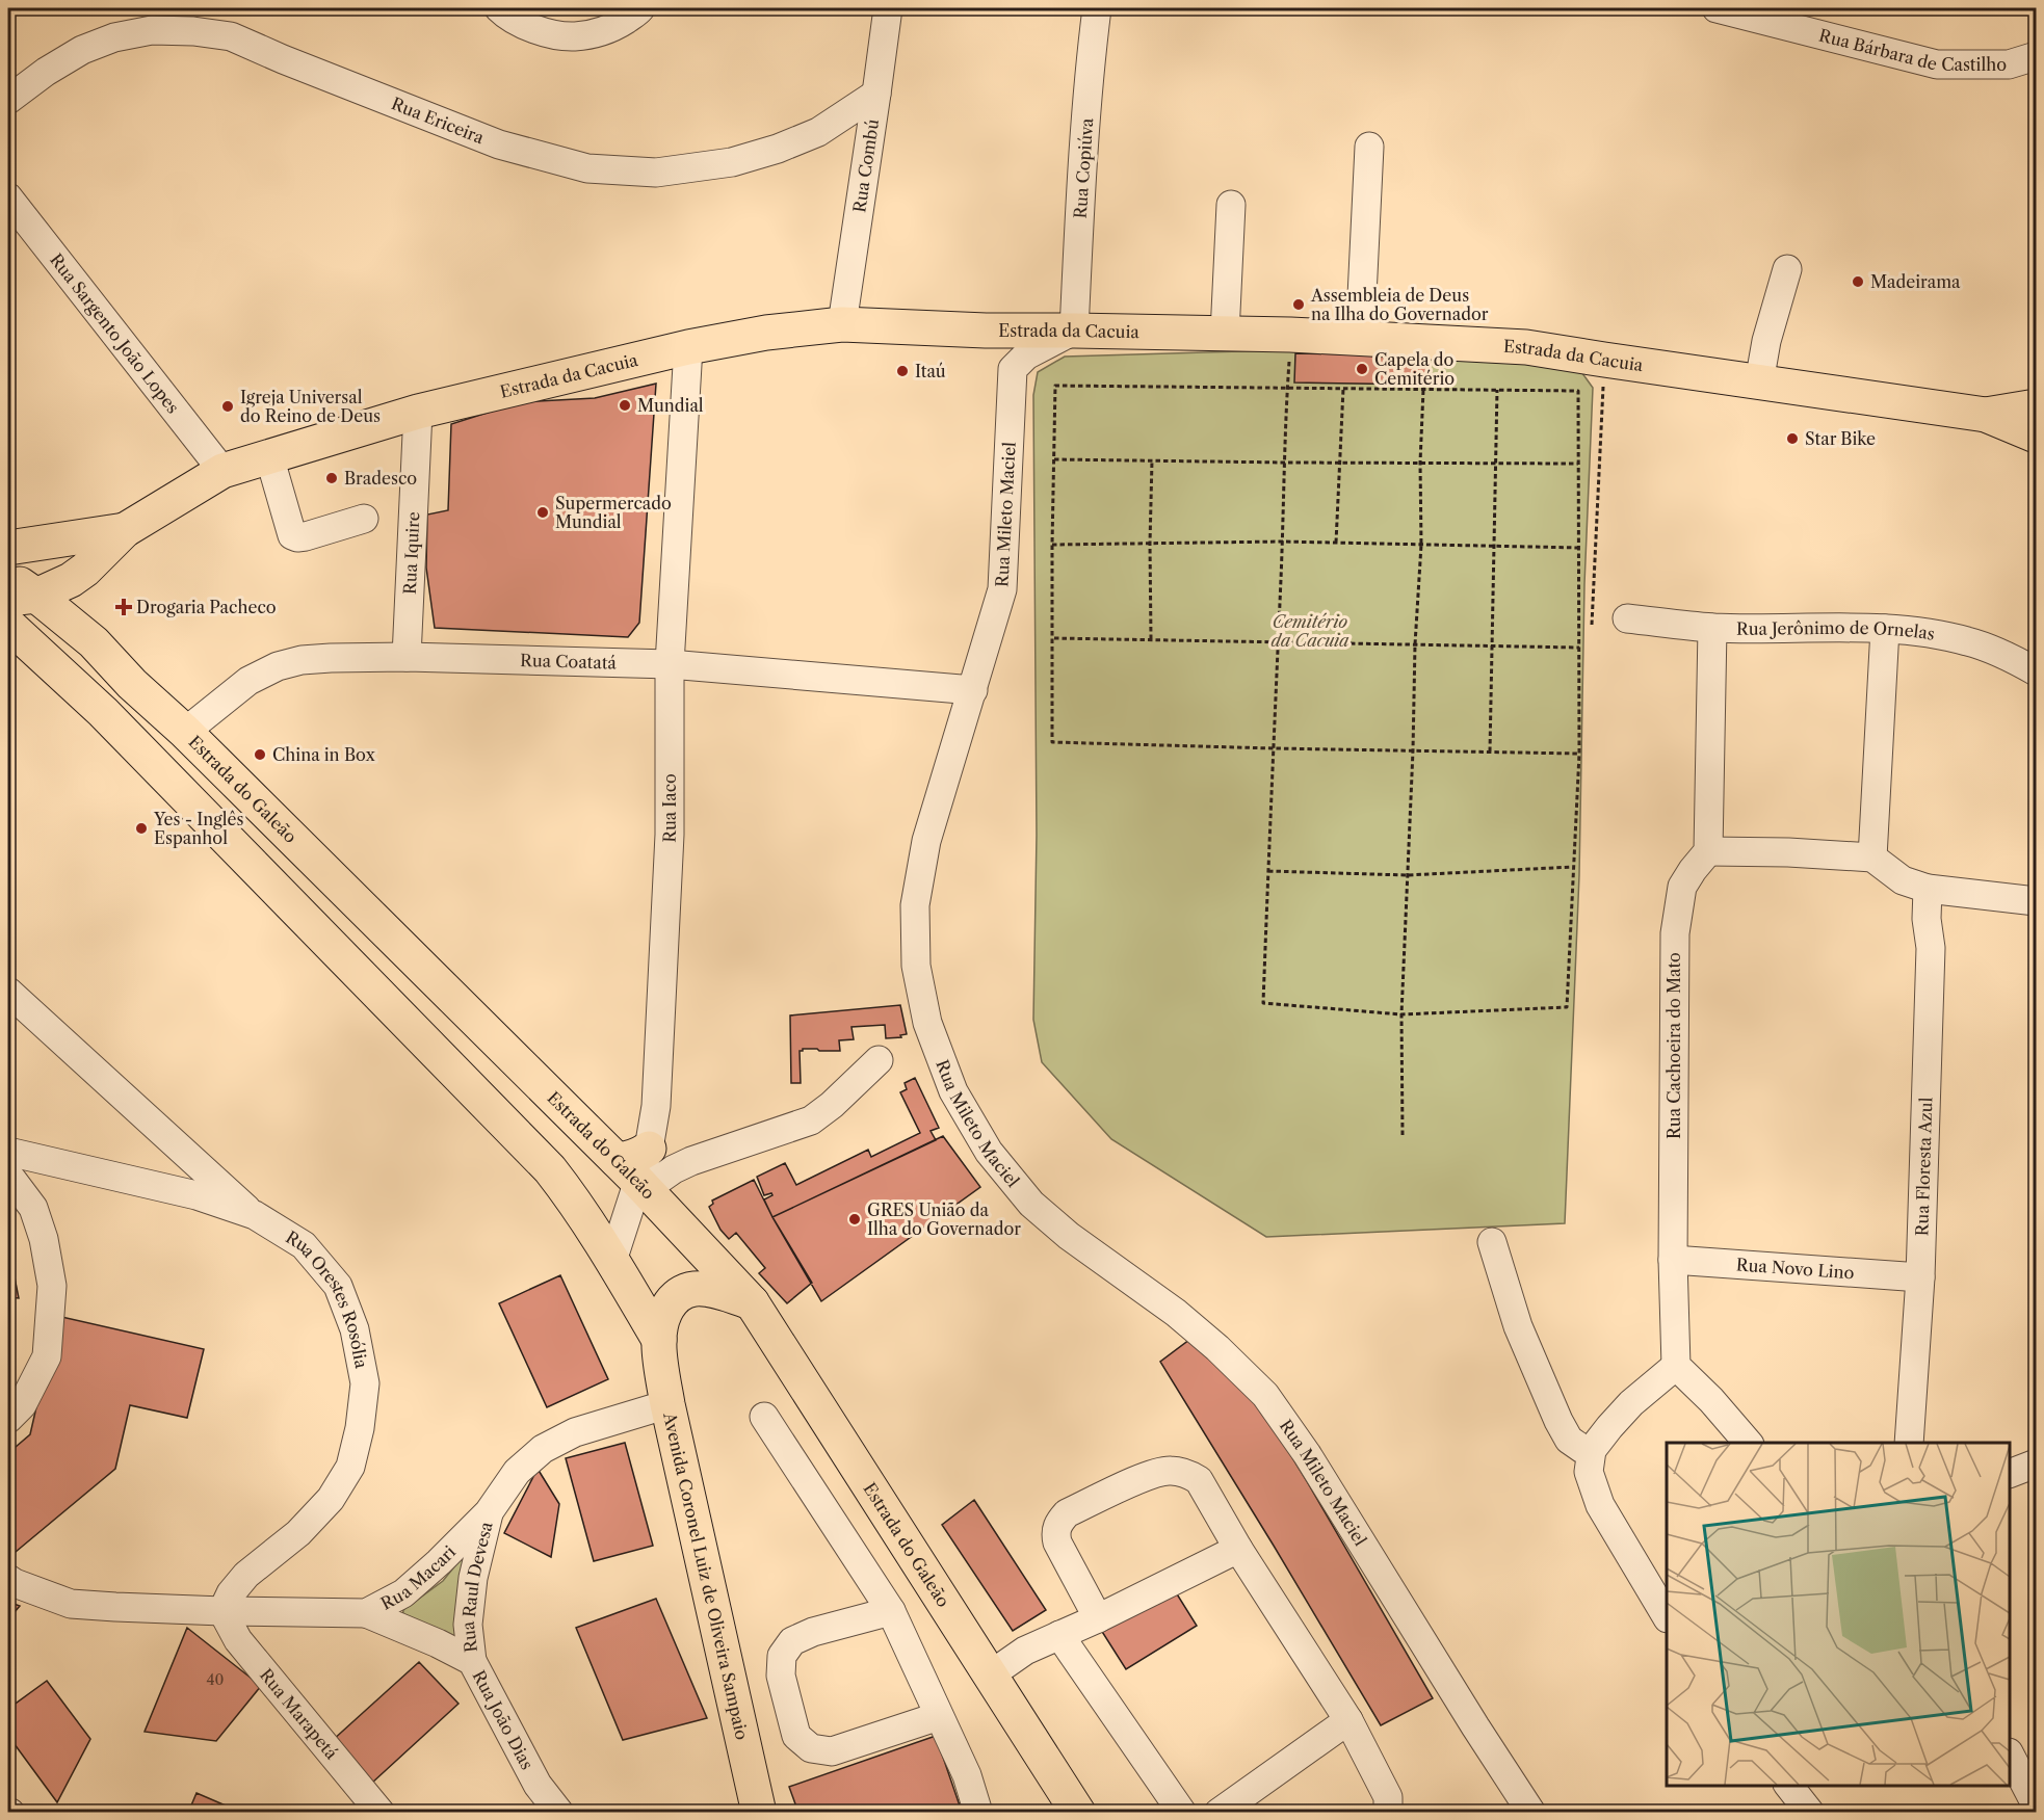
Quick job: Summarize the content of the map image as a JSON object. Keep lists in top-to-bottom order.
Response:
{
  "streets": {
    "main road": ["Estrada da Cacuia", "Estrada do Galeão", "Avenida Coronel Luiz de Oliveira Sampaio"],
    "street": [
      "Rua Bárbara de Castilho",
      "Rua Ericeira",
      "Rua Combú",
      "Rua Copiúva",
      "Rua Sargento João Lopes",
      "Rua Mileto Maciel",
      "Rua Iquire",
      "Rua Jerônimo de Ornelas",
      "Rua Coatatá",
      "Rua Iaco",
      "Rua Cachoeira do Mato",
      "Rua Floresta Azul",
      "Rua Novo Lino",
      "Rua Orestes Rosólia",
      "Rua Macari",
      "Rua Raul Devesa",
      "Rua Marapetá",
      "Rua João Dias"
    ]
  },
  "crossings": [
    ["Rua Ericeira", "Rua Combú"],
    ["Rua Combú", "Estrada da Cacuia"],
    ["Rua Copiúva", "Estrada da Cacuia"],
    ["Estrada da Cacuia", "Rua Sargento João Lopes"],
    ["Estrada da Cacuia", "Rua Iquire"],
    ["Estrada da Cacuia", "Estrada do Galeão"],
    ["Estrada da Cacuia", "Rua Iaco"],
    ["Rua Mileto Maciel", "Rua Coatatá"],
    ["Rua Iquire", "Rua Coatatá"],
    ["Rua Coatatá", "Estrada do Galeão"],
    ["Rua Coatatá", "Rua Iaco"],
    ["Rua Cachoeira do Mato", "Rua Novo Lino"],
    ["Rua Floresta Azul", "Rua Novo Lino"],
    ["Rua Orestes Rosólia", "Rua Macari"],
    ["Rua Orestes Rosólia", "Rua Marapetá"],
    ["Rua Macari", "Avenida Coronel Luiz de Oliveira Sampaio"],
    ["Rua Macari", "Rua Raul Devesa"],
    ["Rua Macari", "Rua Marapetá"],
    ["Rua Macari", "Rua João Dias"],
    ["Rua Raul Devesa", "Rua João Dias"]
  ],
  "parks": ["Cemitério da Cacuia"],
  "places": {
    "other": [
      "Madeirama",
      "Assembleia de Deus na Ilha do Governador",
      "Capela do Cemitério",
      "Itaú",
      "Mundial",
      "Igreja Universal do Reino de Deus",
      "Star Bike",
      "Bradesco",
      "Supermercado Mundial",
      "China in Box",
      "Yes - Inglês Espanhol",
      "GRES União da Ilha do Governador"
    ],
    "health": ["Drogaria Pacheco"]
  },
  "house_numbers": ["40"]
}
